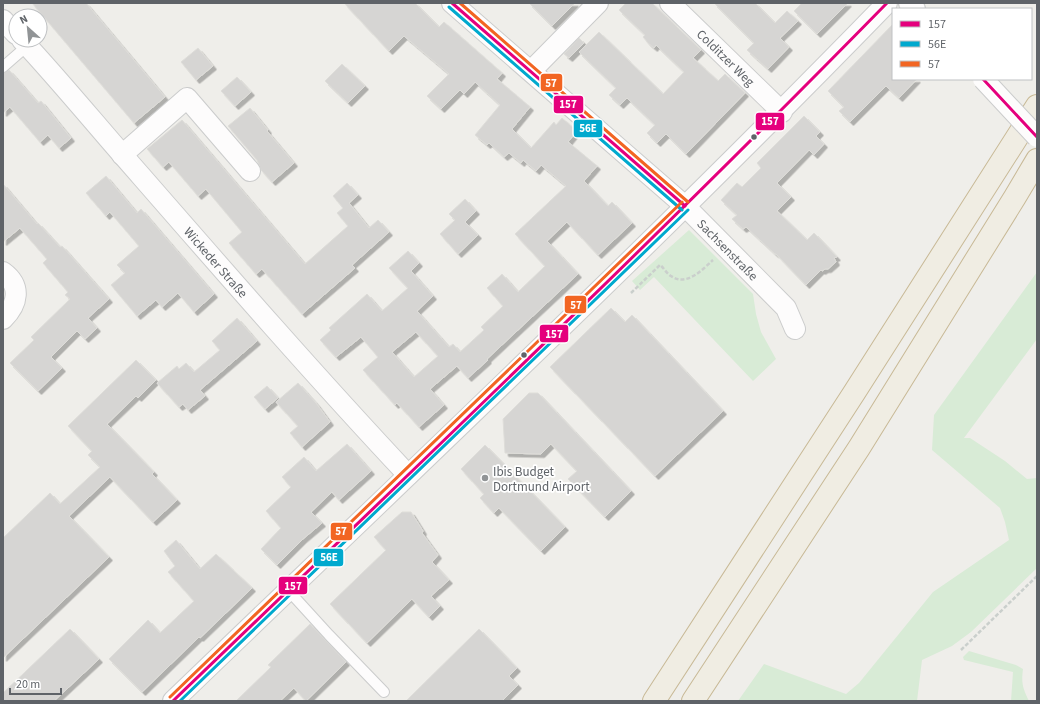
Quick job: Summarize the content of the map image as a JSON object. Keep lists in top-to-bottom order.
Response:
{
  "streets": {
    "street": ["Colditzer Weg", "Sachsenstraße", "Wickeder Straße"]
  },
  "places": ["Ibis Budget Dortmund Airport"],
  "lines": ["transit line 157", "transit line 57", "transit line 56E"],
  "legend": ["157", "56E", "57"],
  "scale_bar": "20 m",
  "north": "top left"
}
